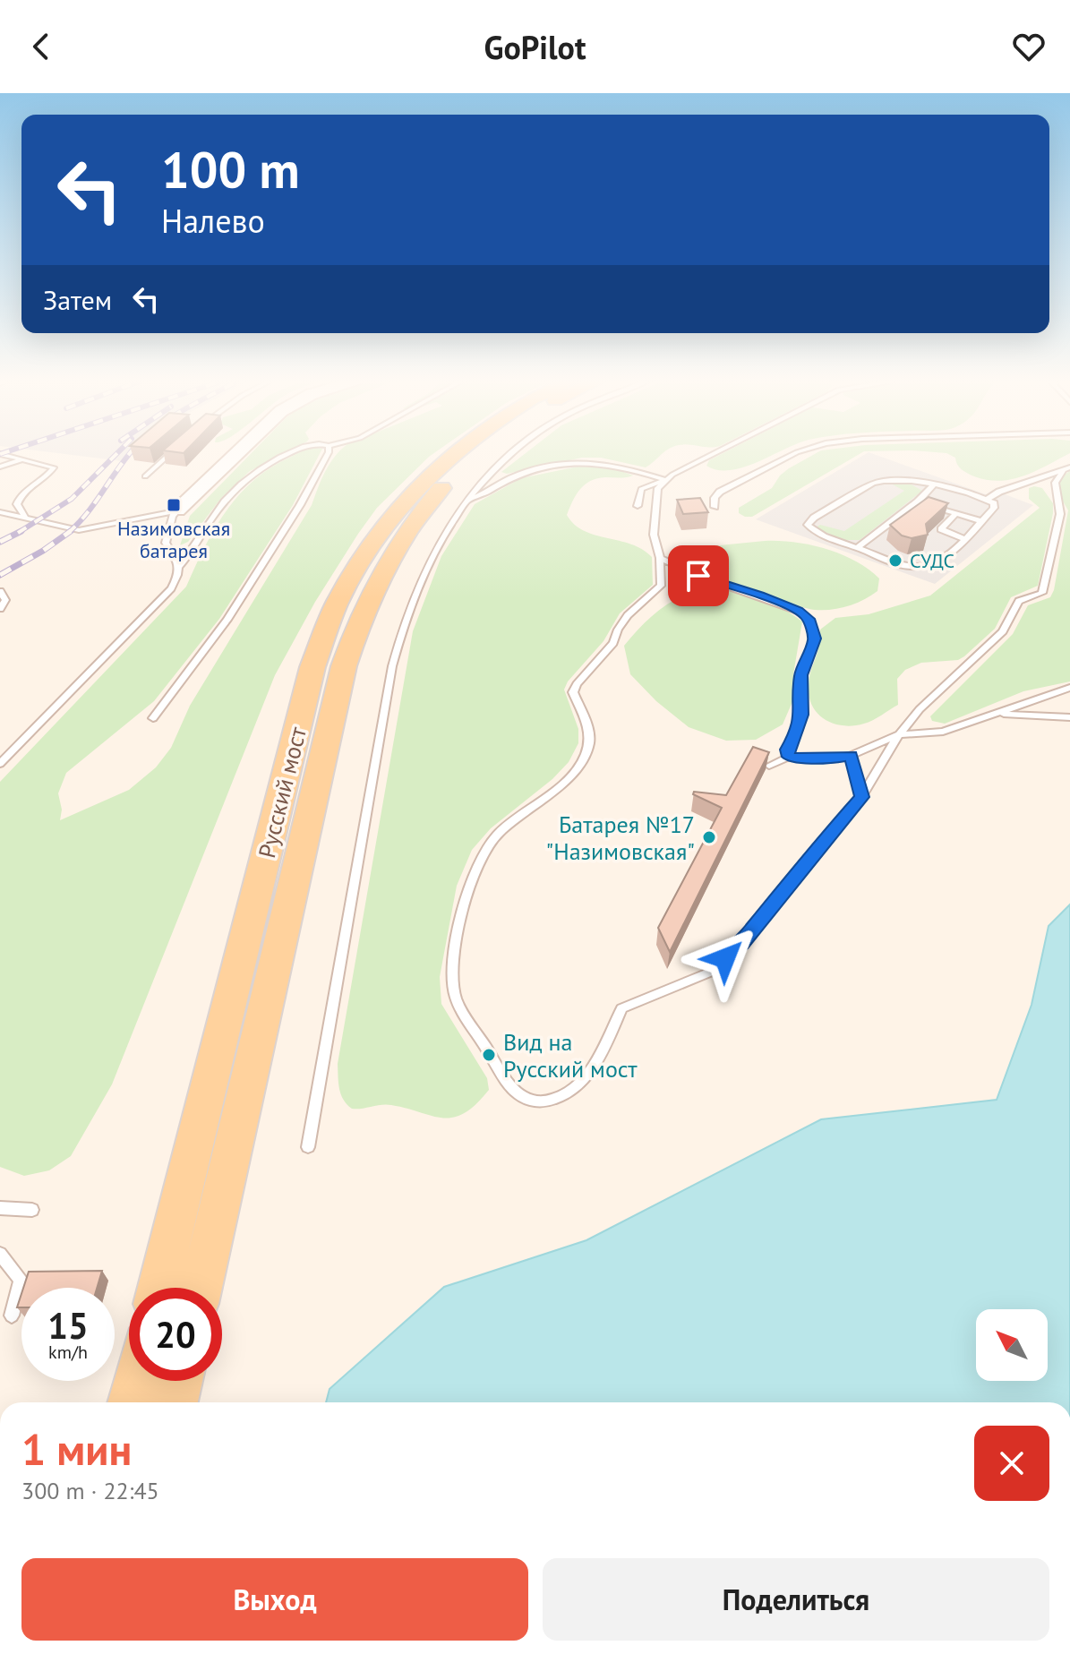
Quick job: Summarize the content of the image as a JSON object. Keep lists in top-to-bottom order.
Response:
{
  "streets": {
    "main road": ["Русский мост"]
  },
  "places": {
    "transit": ["Назимовская батарея"],
    "other": ["СУДС", "Батарея №17 \"Назимовская\"", "Вид на Русский мост"]
  },
  "north": "top left",
  "page": {
    "header": "GoPilot",
    "turn": ["100 m", "Налево"],
    "then": "Затем",
    "speed": "15 km/h",
    "limit": "20",
    "heading": ["1 мин", "300 m · 22:45"],
    "buttons": ["Выход", "Поделиться"]
  }
}
